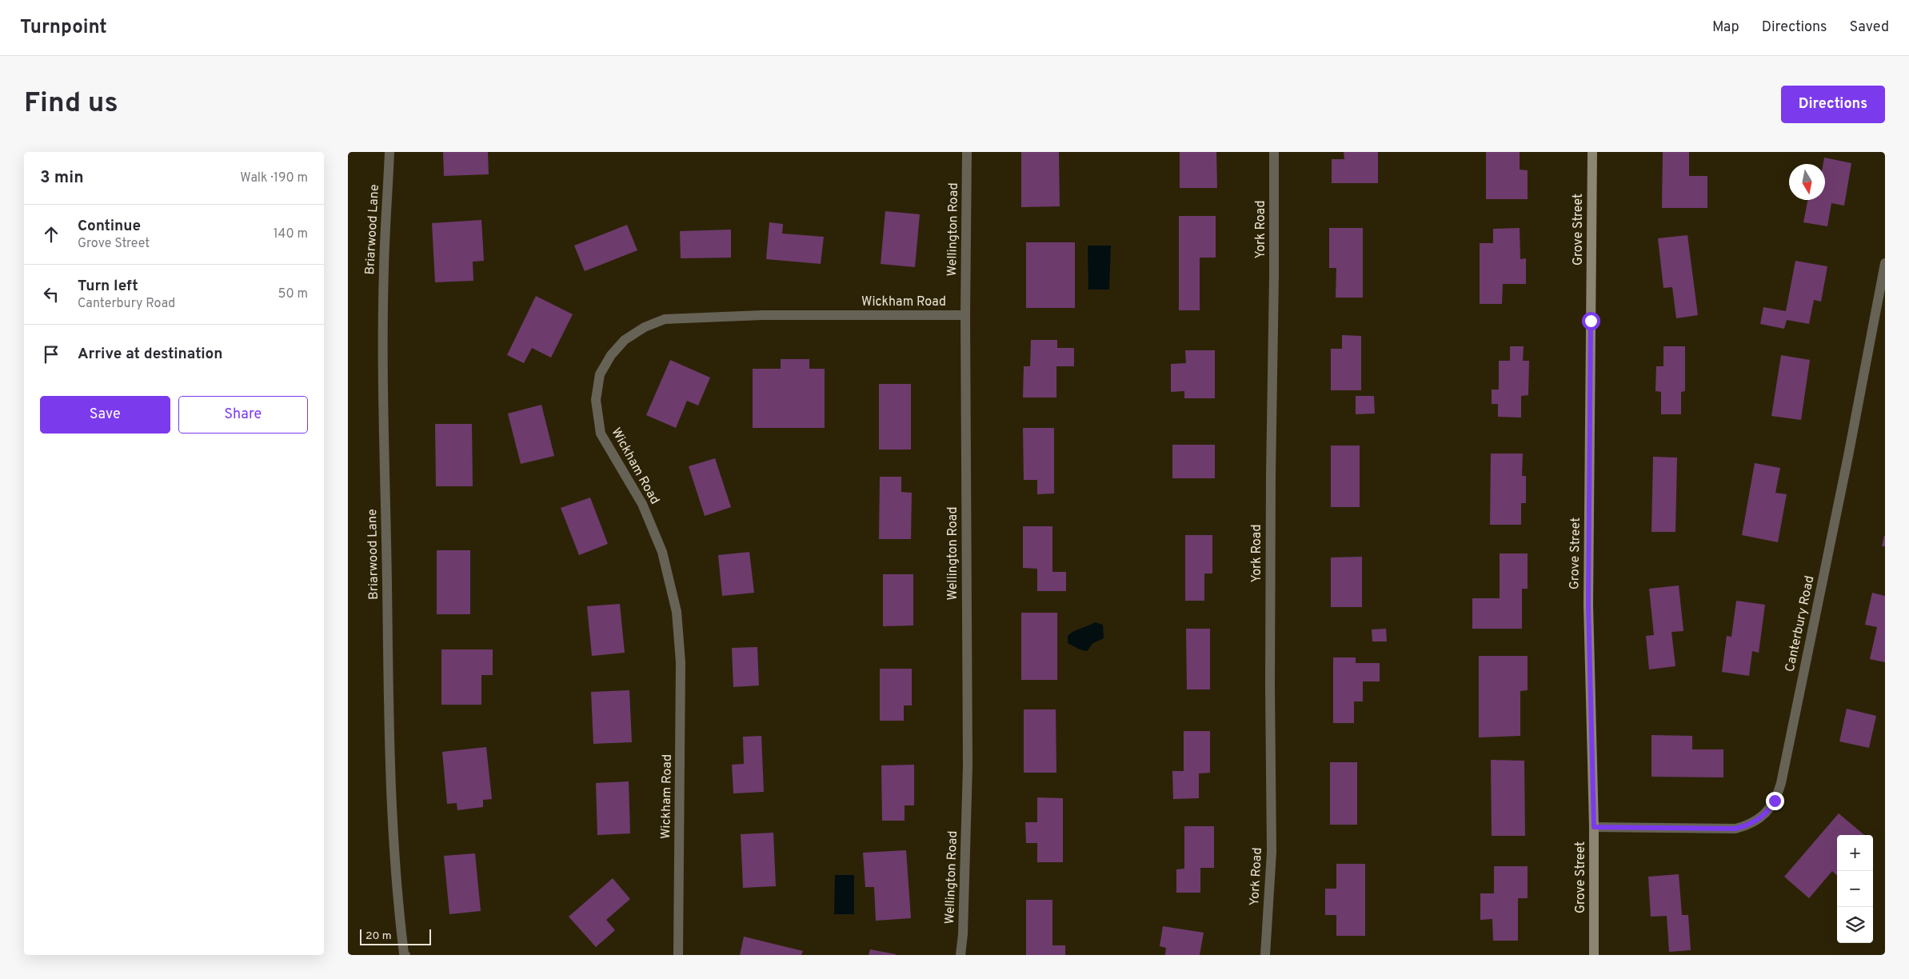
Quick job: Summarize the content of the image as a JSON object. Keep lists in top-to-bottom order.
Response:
{
  "streets": {
    "street": [
      "Briarwood Lane",
      "Wellington Road",
      "York Road",
      "Grove Street",
      "Wickham Road",
      "Canterbury Road"
    ]
  },
  "crossings": [
    ["Wellington Road", "Wickham Road"],
    ["Grove Street", "Canterbury Road"]
  ],
  "scale_bar": "20 m",
  "north": "bottom",
  "page": {
    "header": "Turnpoint",
    "nav": ["Map", "Directions", "Saved"],
    "buttons": [
      "Directions",
      ["Save", "Share"]
    ],
    "title": "Find us",
    "heading": ["3 min", "Walk · 190 m"],
    "list": [
      ["Continue", "Grove Street", "140 m"],
      ["Turn left", "Canterbury Road", "50 m"],
      "Arrive at destination"
    ],
    "map_buttons": ["+", "−"],
    "scale": "20 m"
  }
}
